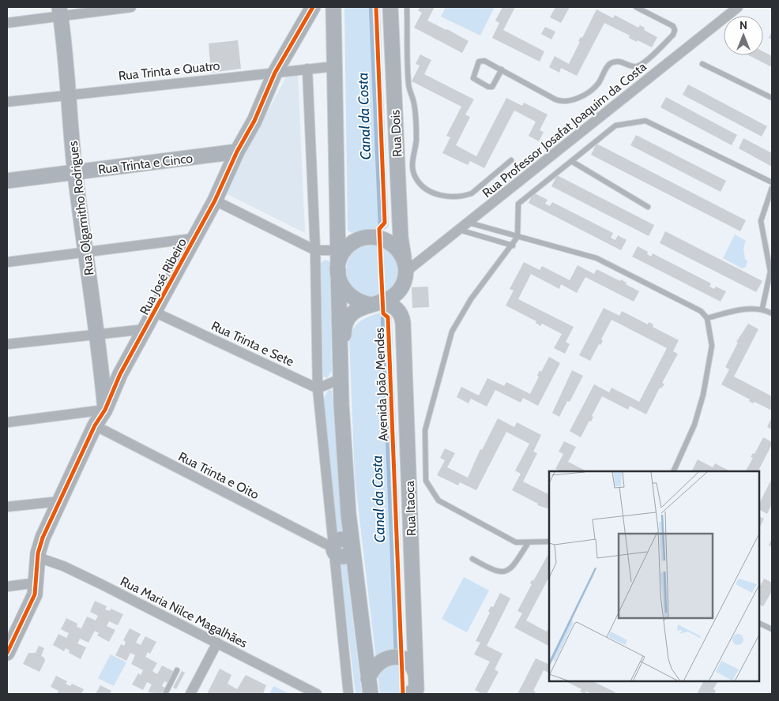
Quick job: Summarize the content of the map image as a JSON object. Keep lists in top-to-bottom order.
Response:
{
  "streets": {
    "main road": [
      "Rua Dois",
      "Rua Trinta e Cinco",
      "Rua Olgamitho Rodrigues",
      "Rua José Ribeiro",
      "Rua Itaoca"
    ],
    "street": [
      "Rua Trinta e Quatro",
      "Rua Professor Josafat Joaquim da Costa",
      "Rua Trinta e Sete",
      "Rua Trinta e Oito",
      "Rua Maria Nilce Magalhães"
    ],
    "cycle path": ["Avenida João Mendes"]
  },
  "crossings": [
    ["Rua Trinta e Quatro", "Rua Olgamitho Rodrigues"],
    ["Rua Trinta e Quatro", "Rua José Ribeiro"],
    ["Rua Professor Josafat Joaquim da Costa", "Rua Dois"],
    ["Rua Dois", "Rua Itaoca"],
    ["Rua Trinta e Cinco", "Rua Olgamitho Rodrigues"],
    ["Rua Trinta e Cinco", "Rua José Ribeiro"],
    ["Rua Olgamitho Rodrigues", "Rua José Ribeiro"],
    ["Rua José Ribeiro", "Rua Trinta e Sete"],
    ["Rua José Ribeiro", "Rua Trinta e Oito"],
    ["Rua José Ribeiro", "Rua Maria Nilce Magalhães"]
  ],
  "water": ["Canal da Costa"],
  "north": "top"
}
